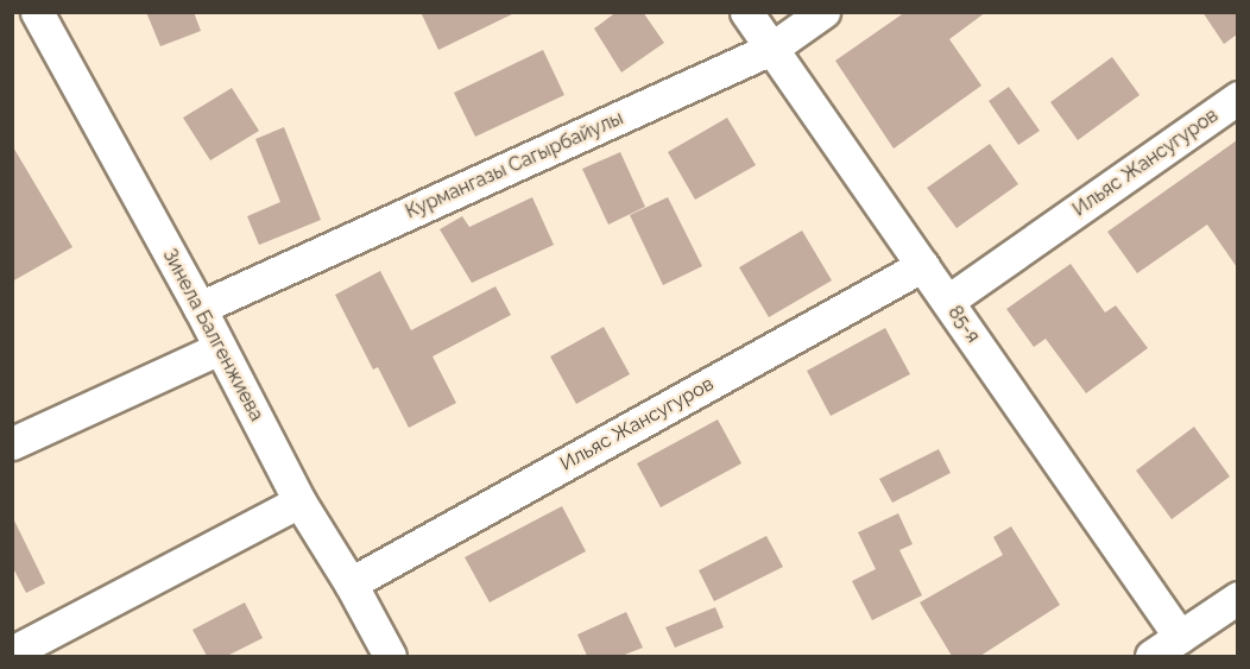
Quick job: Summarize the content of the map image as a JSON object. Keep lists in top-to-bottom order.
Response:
{
  "streets": {
    "street": [
      "Ильяс Жансугуров",
      "Курмангазы Сагырбайулы",
      "85-я",
      "Зинела Балгенжиева"
    ]
  },
  "crossings": [
    ["Ильяс Жансугуров", "85-я"],
    ["Ильяс Жансугуров", "Зинела Балгенжиева"],
    ["Курмангазы Сагырбайулы", "85-я"],
    ["Курмангазы Сагырбайулы", "Зинела Балгенжиева"]
  ]
}
